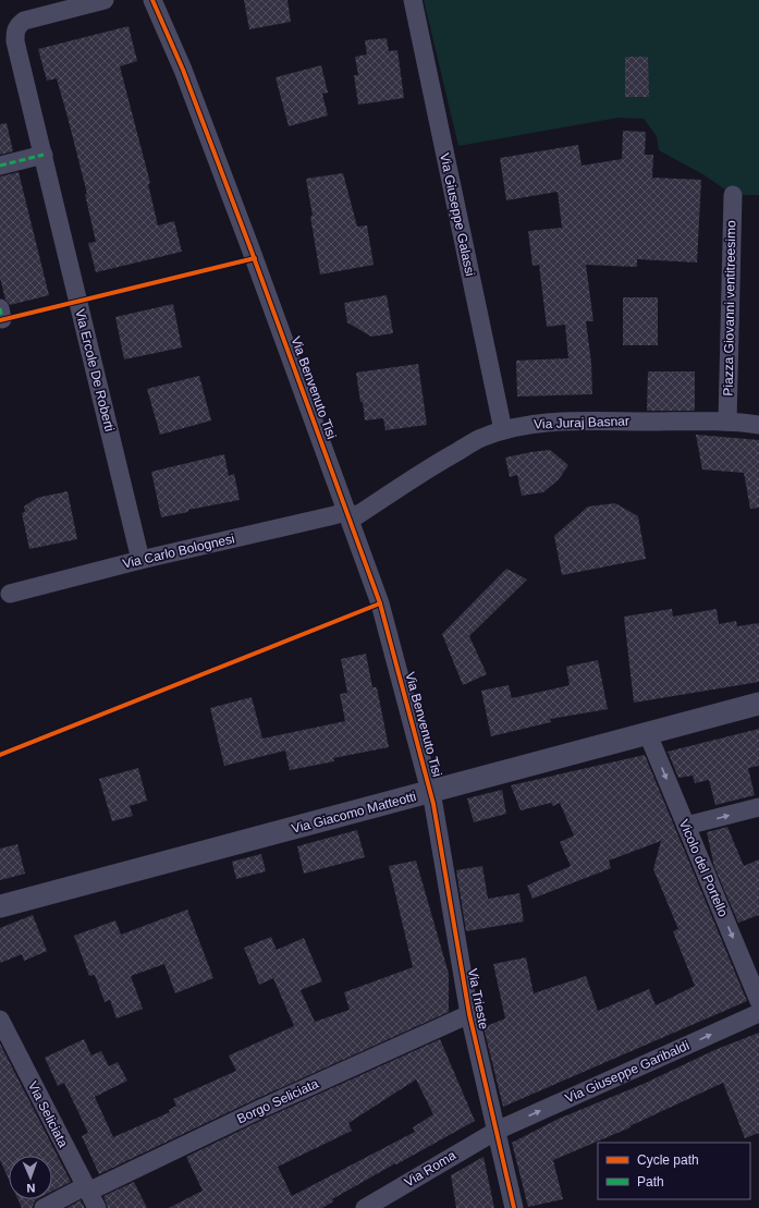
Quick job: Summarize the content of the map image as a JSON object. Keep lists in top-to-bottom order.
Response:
{
  "streets": {
    "street": [
      "Via Giuseppe Galassi",
      "Piazza Giovanni ventitreesimo",
      "Via Ercole De Roberti",
      "Via Benvenuto Tisi",
      "Via Juraj Basnar",
      "Via Carlo Bolognesi",
      "Via Giacomo Matteotti",
      "Vicolo del Portello",
      "Via Trieste",
      "Via Giuseppe Garibaldi",
      "Borgo Seliciata",
      "Via Seliciata",
      "Via Roma"
    ]
  },
  "crossings": [
    ["Via Giuseppe Galassi", "Via Juraj Basnar"],
    ["Piazza Giovanni ventitreesimo", "Via Juraj Basnar"],
    ["Via Ercole De Roberti", "Via Carlo Bolognesi"],
    ["Via Benvenuto Tisi", "Via Juraj Basnar"],
    ["Via Benvenuto Tisi", "Via Carlo Bolognesi"],
    ["Via Benvenuto Tisi", "Via Giacomo Matteotti"],
    ["Via Benvenuto Tisi", "Via Trieste"],
    ["Via Juraj Basnar", "Via Carlo Bolognesi"],
    ["Via Giacomo Matteotti", "Vicolo del Portello"],
    ["Via Giacomo Matteotti", "Via Trieste"],
    ["Via Trieste", "Via Giuseppe Garibaldi"],
    ["Via Trieste", "Borgo Seliciata"],
    ["Via Trieste", "Via Roma"],
    ["Via Giuseppe Garibaldi", "Via Roma"],
    ["Borgo Seliciata", "Via Seliciata"]
  ],
  "one_way": ["Vicolo del Portello", "Via Giuseppe Garibaldi"],
  "legend": ["Cycle path", "Path"],
  "north": "bottom"
}
